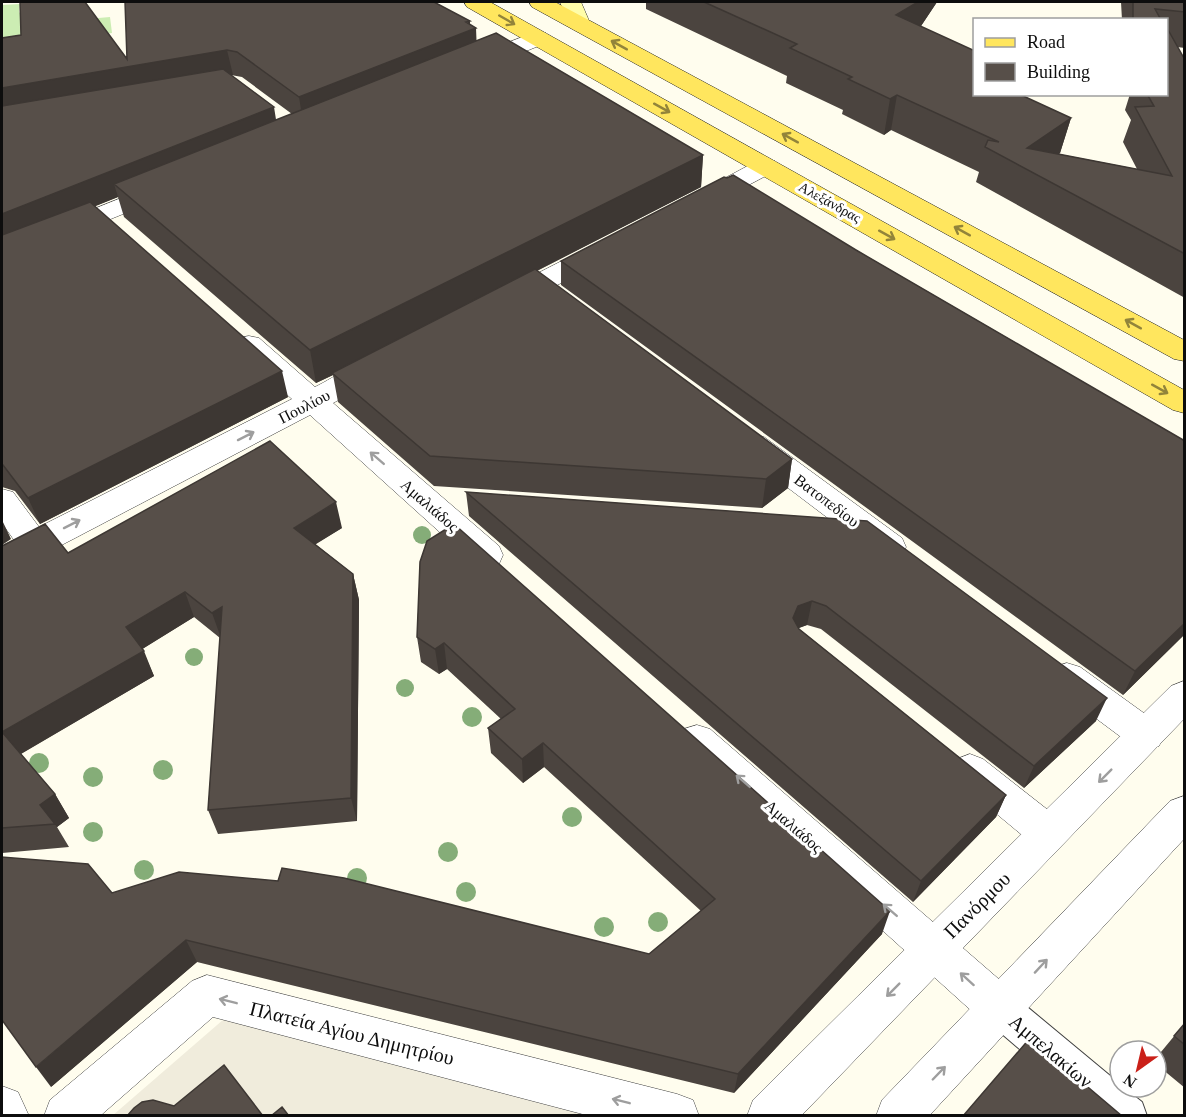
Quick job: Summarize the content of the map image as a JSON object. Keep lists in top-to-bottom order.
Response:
{
  "streets": {
    "main road": ["Αλεξάνδρας"],
    "street": [
      "Πουλίου",
      "Βατοπεδίου",
      "Αμαλιάδος",
      "Πανόρμου",
      "Πλατεία Αγίου Δημητρίου",
      "Αμπελακίων"
    ]
  },
  "crossings": [
    ["Πουλίου", "Αμαλιάδος"],
    ["Αμαλιάδος", "Πανόρμου"],
    ["Αμαλιάδος", "Αμπελακίων"]
  ],
  "one_way": ["Πλατεία Αγίου Δημητρίου"],
  "legend": ["Road", "Building"],
  "north": "bottom left"
}
